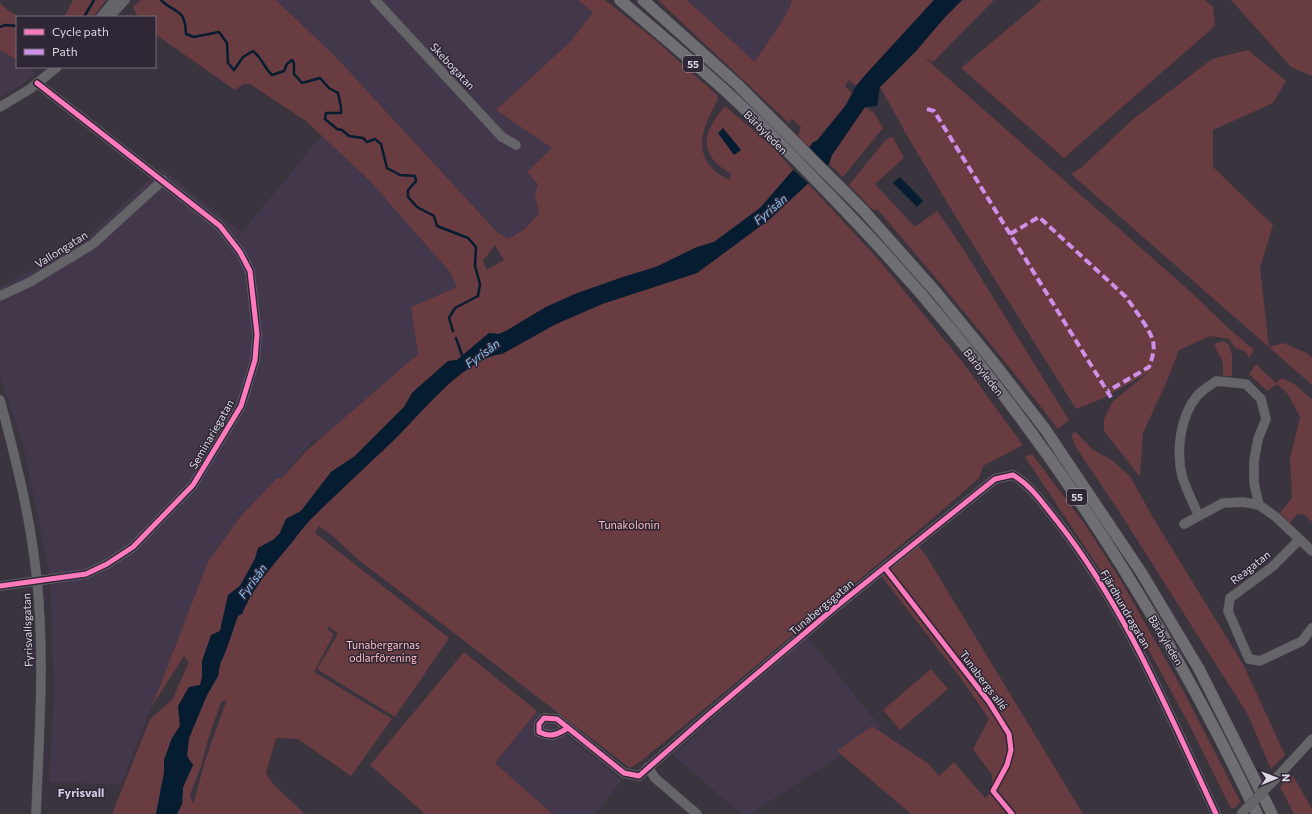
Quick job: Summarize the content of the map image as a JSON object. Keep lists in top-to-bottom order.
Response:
{
  "streets": {
    "main road": ["55", "Bärbyleden"],
    "street": [
      "Skebogatan",
      "Vallongatan",
      "Seminariegatan",
      "Reagatan",
      "Tunabergsgatan",
      "Fjärdhundragatan",
      "Fyrisvallsgatan"
    ],
    "cycle path": ["Tunabergs allé"]
  },
  "crossings": [
    ["Vallongatan", "Seminariegatan"],
    ["Seminariegatan", "Fyrisvallsgatan"],
    ["Tunabergsgatan", "Fjärdhundragatan"]
  ],
  "districts": ["Fyrisvall"],
  "water": ["Fyrisån"],
  "parks": ["Tunakolonin", "Tunabergarnas odlarförening"],
  "legend": ["Cycle path", "Path"],
  "north": "right"
}
